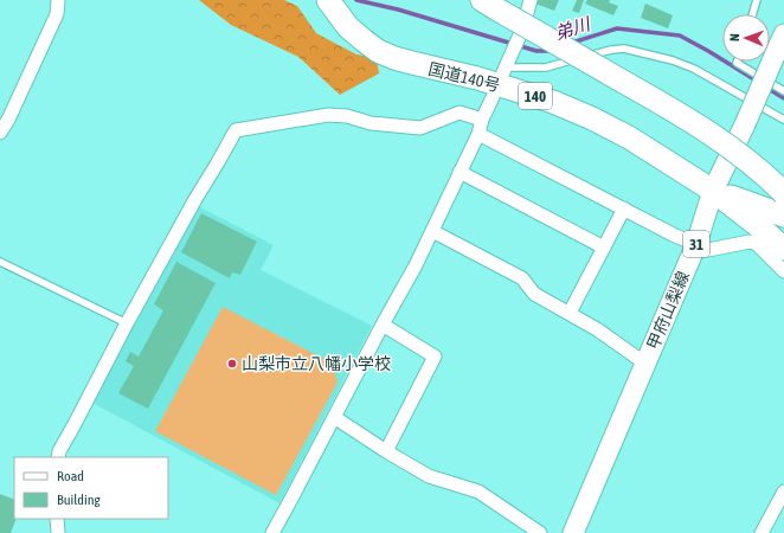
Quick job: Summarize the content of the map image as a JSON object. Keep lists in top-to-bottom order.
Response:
{
  "streets": {
    "highway": ["国道140号", "140"],
    "main road": ["31", "甲府山梨線"]
  },
  "crossings": [
    ["国道140号", "甲府山梨線"]
  ],
  "water": ["弟川"],
  "places": ["山梨市立八幡小学校"],
  "legend": ["Road", "Building"],
  "north": "left"
}
